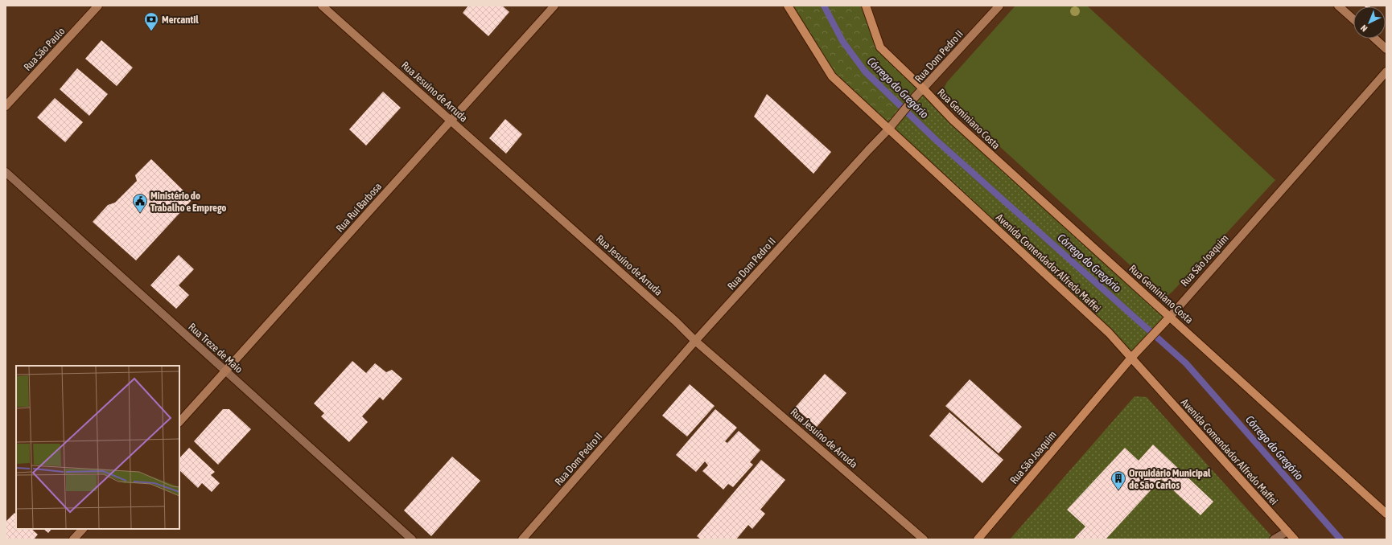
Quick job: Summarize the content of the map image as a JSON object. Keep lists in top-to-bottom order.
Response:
{
  "streets": {
    "main road": [
      "Rua São Paulo",
      "Rua Dom Pedro II",
      "Rua Jesuíno de Arruda",
      "Rua Geminiano Costa",
      "Rua Rui Barbosa",
      "Rua São Joaquim",
      "Avenida Comendador Alfredo Maffei"
    ],
    "street": ["Rua Treze de Maio"]
  },
  "crossings": [
    ["Rua Dom Pedro II", "Rua Jesuíno de Arruda"],
    ["Rua Dom Pedro II", "Rua Geminiano Costa"],
    ["Rua Dom Pedro II", "Avenida Comendador Alfredo Maffei"],
    ["Rua Jesuíno de Arruda", "Rua Rui Barbosa"],
    ["Rua Geminiano Costa", "Rua São Joaquim"],
    ["Rua Rui Barbosa", "Rua Treze de Maio"],
    ["Rua São Joaquim", "Avenida Comendador Alfredo Maffei"]
  ],
  "water": ["Córrego do Gregório"],
  "places": {
    "bank": ["Mercantil"],
    "public building": ["Ministério do Trabalho e Emprego"],
    "building": ["Orquidário Municipal de São Carlos"]
  },
  "north": "bottom left"
}
